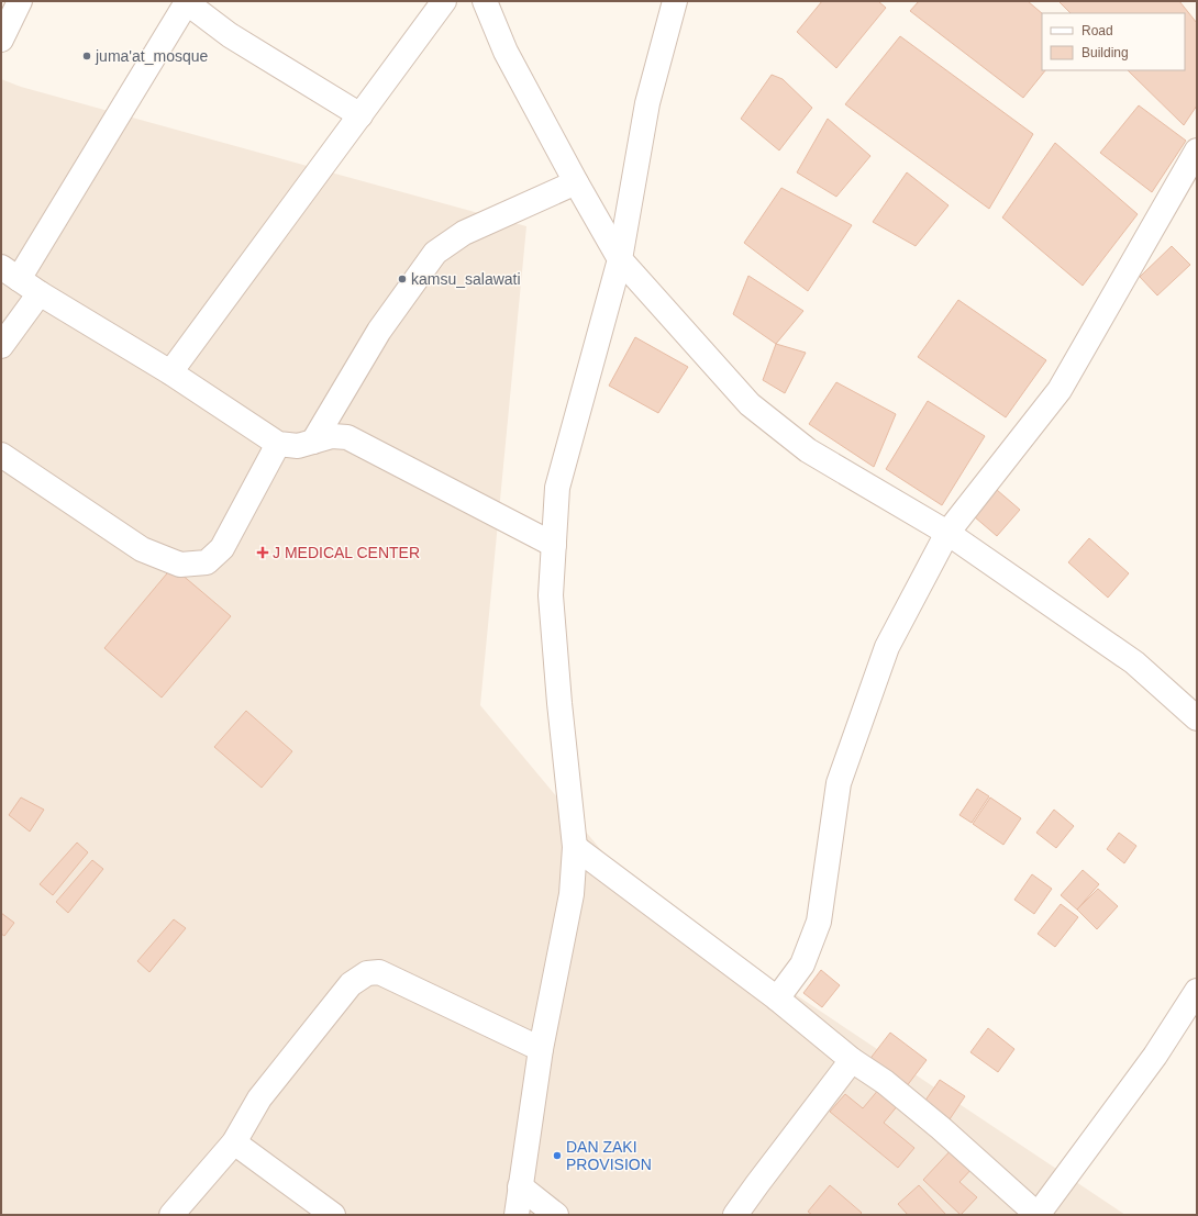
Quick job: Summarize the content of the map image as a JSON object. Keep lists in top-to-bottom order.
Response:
{
  "places": {
    "other": ["juma'at_mosque", "kamsu_salawati", "DAN ZAKI PROVISION"],
    "health": ["J MEDICAL CENTER"]
  },
  "legend": ["Road", "Building"]
}
